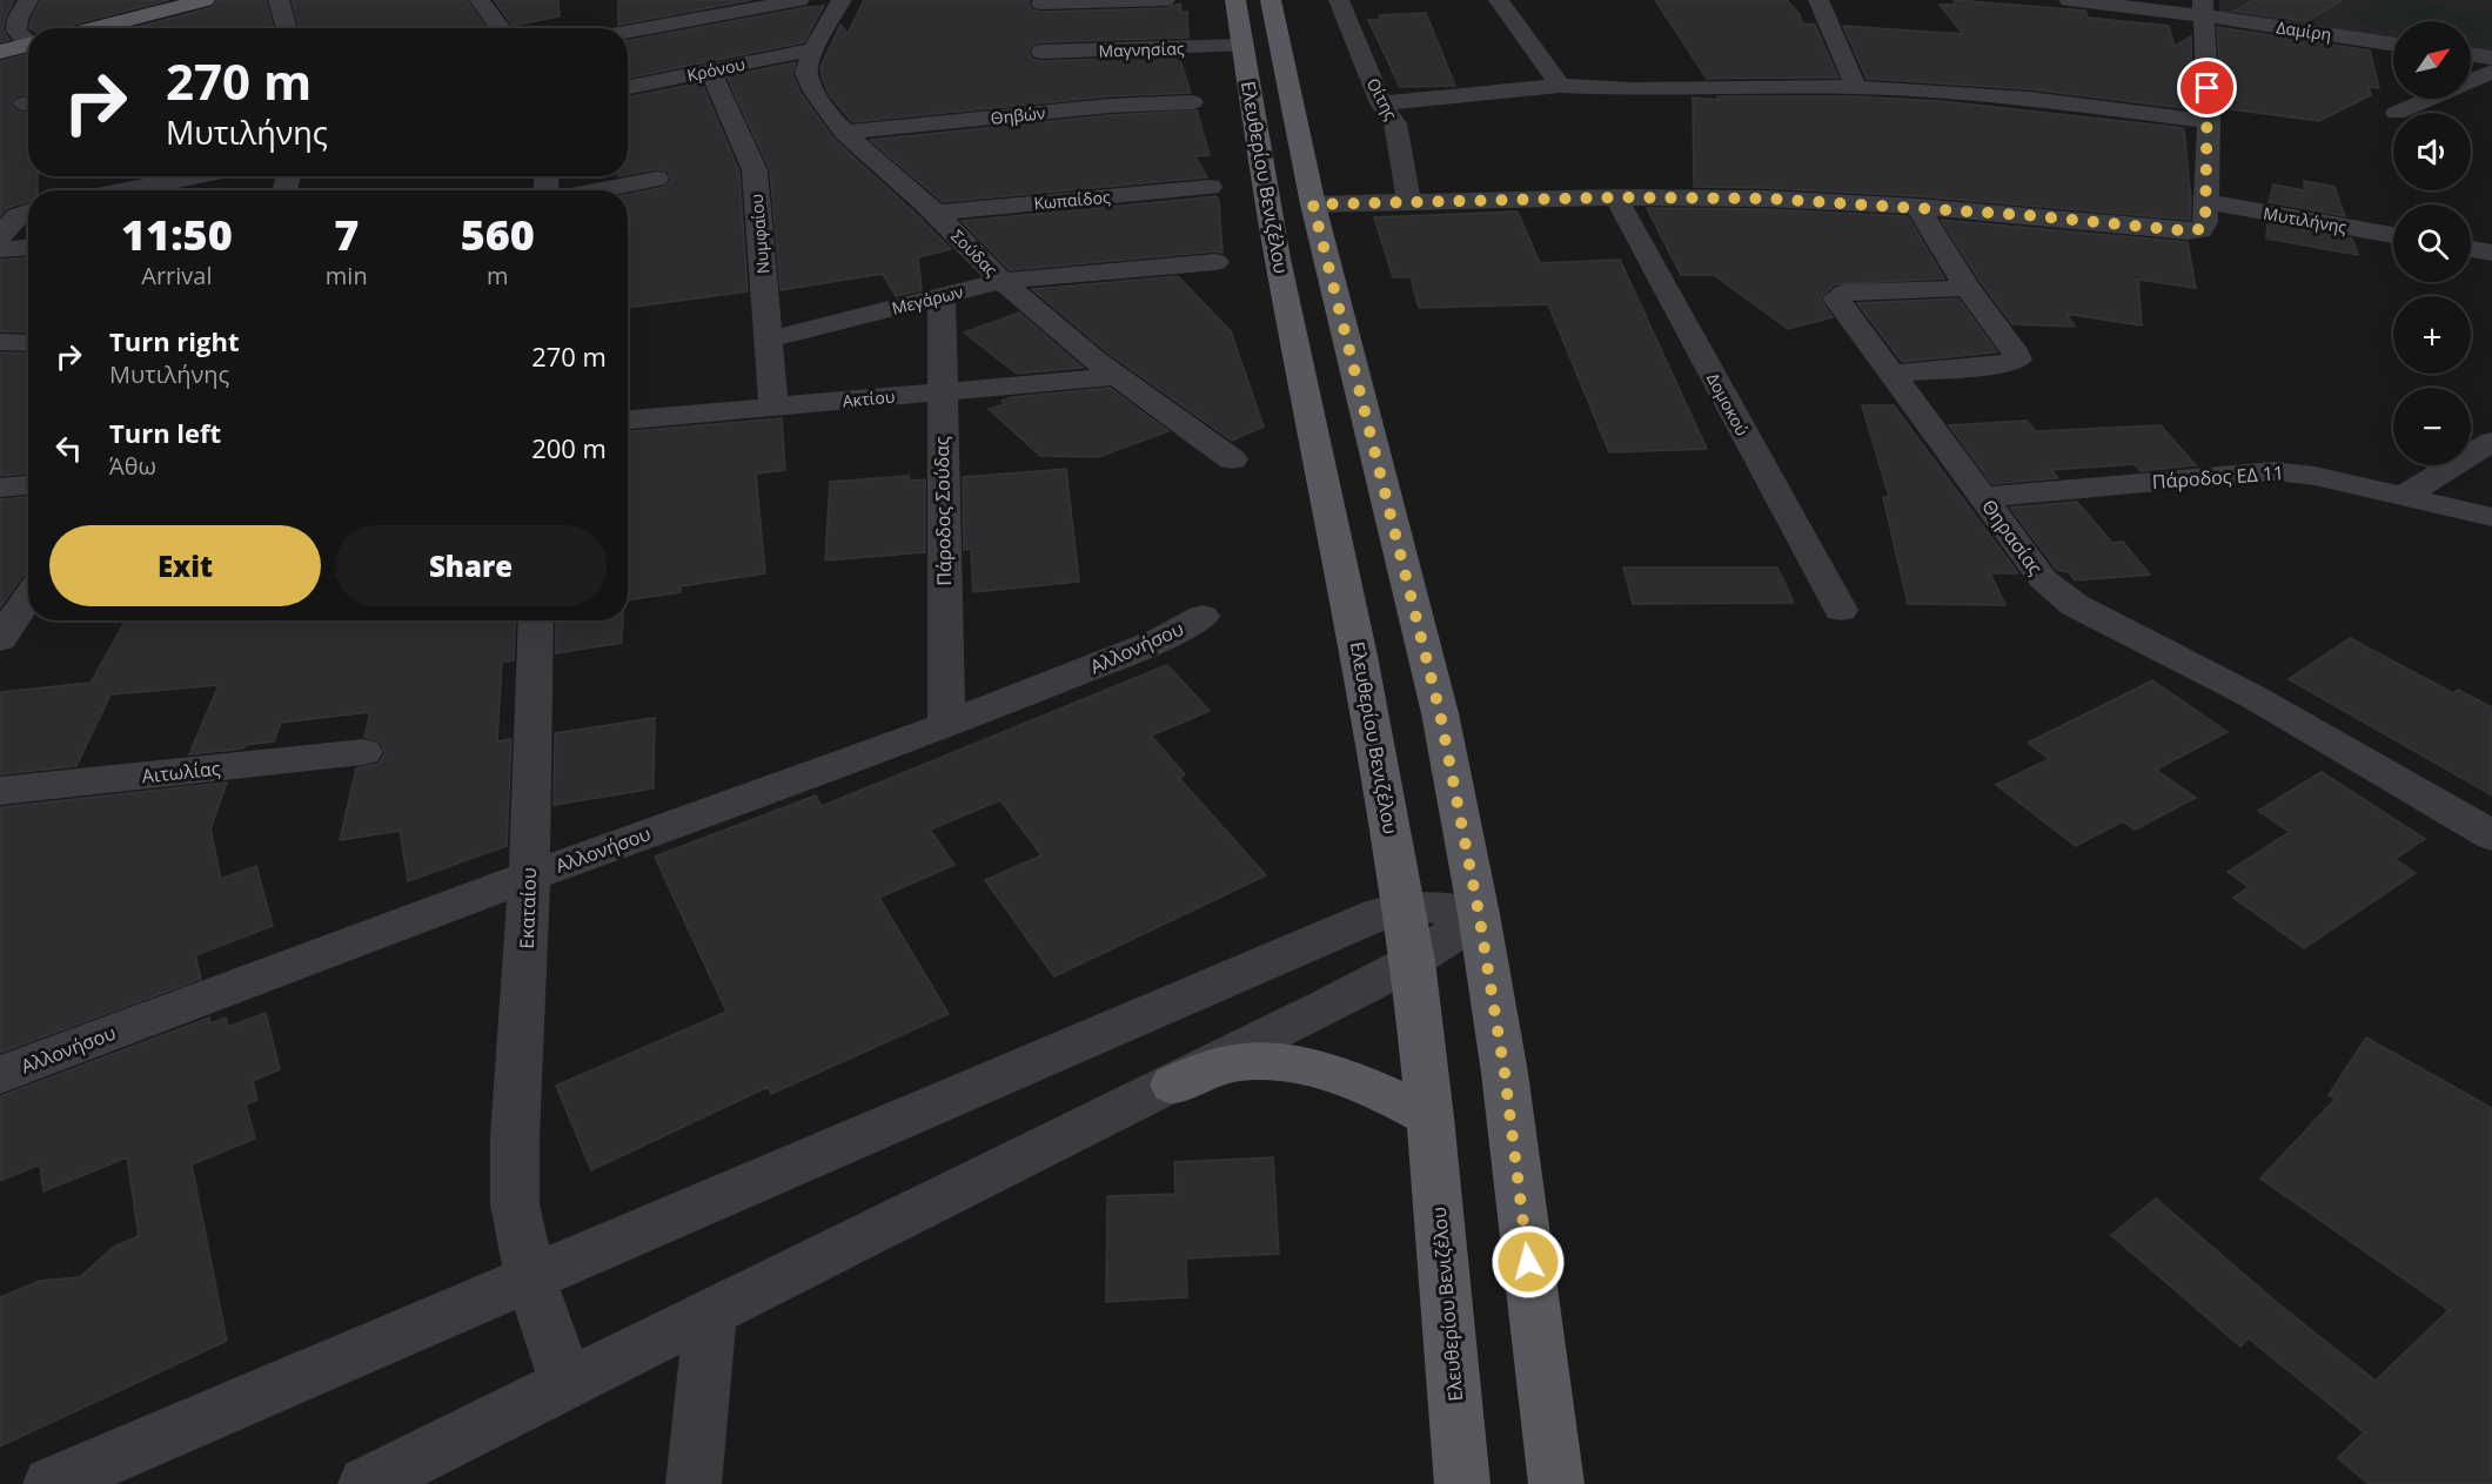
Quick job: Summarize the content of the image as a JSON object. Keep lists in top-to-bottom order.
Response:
{
  "streets": {
    "main road": ["Ελευθερίου Βενιζέλου"],
    "street": [
      "Δαμίρη",
      "Μαγνησίας",
      "Κρόνου",
      "Οίτης",
      "Θηβών",
      "Κωπαίδος",
      "Μυτιλήνης",
      "Νυμφαίου",
      "Σούδας",
      "Μεγάρων",
      "Ακτίου",
      "Δομοκού",
      "Πάροδος ΕΔ 11",
      "Πάροδος Σούδας",
      "Θηρασίας",
      "Αλλονήσου",
      "Αιτωλίας",
      "Εκαταίου"
    ]
  },
  "crossings": [
    ["Μαγνησίας", "Ελευθερίου Βενιζέλου"],
    ["Κρόνου", "Νυμφαίου"],
    ["Κρόνου", "Σούδας"],
    ["Θηβών", "Σούδας"],
    ["Κωπαίδος", "Σούδας"],
    ["Νυμφαίου", "Μεγάρων"],
    ["Νυμφαίου", "Ακτίου"],
    ["Σούδας", "Μεγάρων"],
    ["Σούδας", "Ακτίου"],
    ["Μεγάρων", "Πάροδος Σούδας"],
    ["Ακτίου", "Πάροδος Σούδας"],
    ["Πάροδος ΕΔ 11", "Θηρασίας"],
    ["Πάροδος Σούδας", "Αλλονήσου"],
    ["Αλλονήσου", "Εκαταίου"]
  ],
  "north": "top right",
  "page": {
    "map_buttons": ["+", "−"],
    "turn": ["270 m", "Μυτιλήνης"],
    "eta": [
      "11:50",
      "Arrival",
      "7",
      "min",
      "560",
      "m"
    ],
    "list": [
      {
        "name": "Turn right",
        "note": "Μυτιλήνης",
        "value": "270 m"
      },
      {
        "name": "Turn left",
        "note": "Άθω",
        "value": "200 m"
      }
    ],
    "buttons": ["Exit", "Share"]
  }
}
